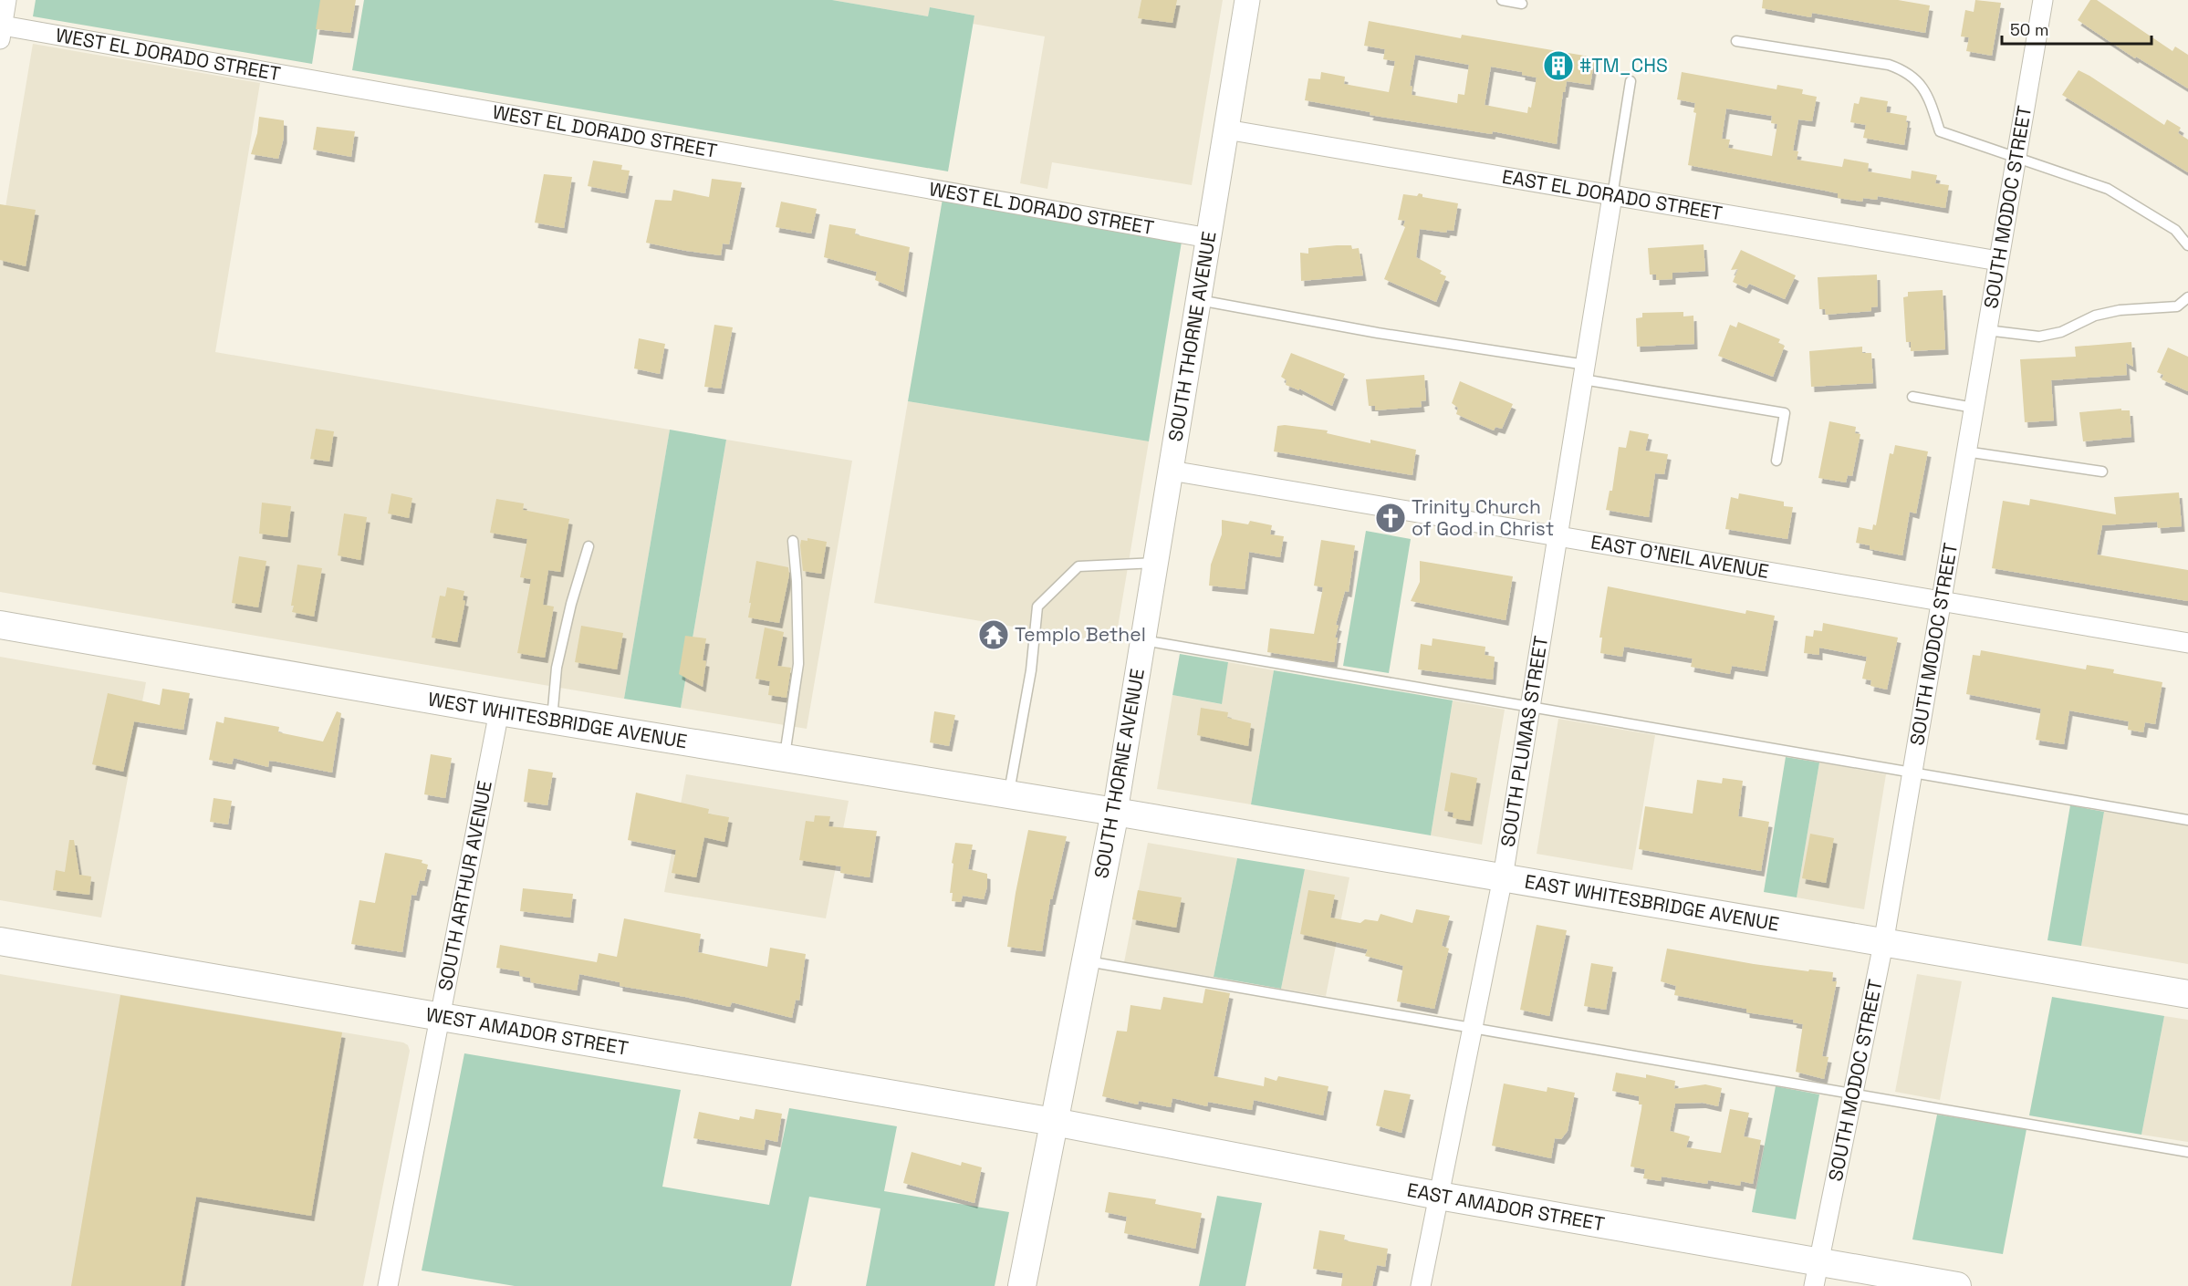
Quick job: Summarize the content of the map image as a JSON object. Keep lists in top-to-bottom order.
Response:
{
  "streets": {
    "main road": [
      "SOUTH THORNE AVENUE",
      "WEST WHITESBRIDGE AVENUE",
      "EAST WHITESBRIDGE AVENUE",
      "WEST AMADOR STREET",
      "EAST AMADOR STREET"
    ],
    "street": [
      "WEST EL DORADO STREET",
      "EAST EL DORADO STREET",
      "SOUTH MODOC STREET",
      "EAST O'NEIL AVENUE",
      "SOUTH PLUMAS STREET",
      "SOUTH ARTHUR AVENUE"
    ]
  },
  "crossings": [
    ["WEST EL DORADO STREET", "SOUTH THORNE AVENUE"],
    ["EAST EL DORADO STREET", "SOUTH MODOC STREET"],
    ["EAST EL DORADO STREET", "SOUTH THORNE AVENUE"],
    ["EAST EL DORADO STREET", "SOUTH PLUMAS STREET"],
    ["SOUTH MODOC STREET", "EAST O'NEIL AVENUE"],
    ["SOUTH MODOC STREET", "EAST WHITESBRIDGE AVENUE"],
    ["SOUTH MODOC STREET", "EAST AMADOR STREET"],
    ["SOUTH THORNE AVENUE", "EAST O'NEIL AVENUE"],
    ["SOUTH THORNE AVENUE", "WEST WHITESBRIDGE AVENUE"],
    ["SOUTH THORNE AVENUE", "EAST WHITESBRIDGE AVENUE"],
    ["SOUTH THORNE AVENUE", "WEST AMADOR STREET"],
    ["SOUTH THORNE AVENUE", "EAST AMADOR STREET"],
    ["EAST O'NEIL AVENUE", "SOUTH PLUMAS STREET"],
    ["WEST WHITESBRIDGE AVENUE", "SOUTH ARTHUR AVENUE"],
    ["WEST WHITESBRIDGE AVENUE", "EAST WHITESBRIDGE AVENUE"],
    ["SOUTH PLUMAS STREET", "EAST WHITESBRIDGE AVENUE"],
    ["SOUTH PLUMAS STREET", "EAST AMADOR STREET"],
    ["SOUTH ARTHUR AVENUE", "WEST AMADOR STREET"],
    ["WEST AMADOR STREET", "EAST AMADOR STREET"]
  ],
  "places": {
    "building": ["#TM_CHS"],
    "church": ["Trinity Church of God in Christ"],
    "temple": ["Templo Bethel"]
  },
  "scale_bar": "50 m"
}
